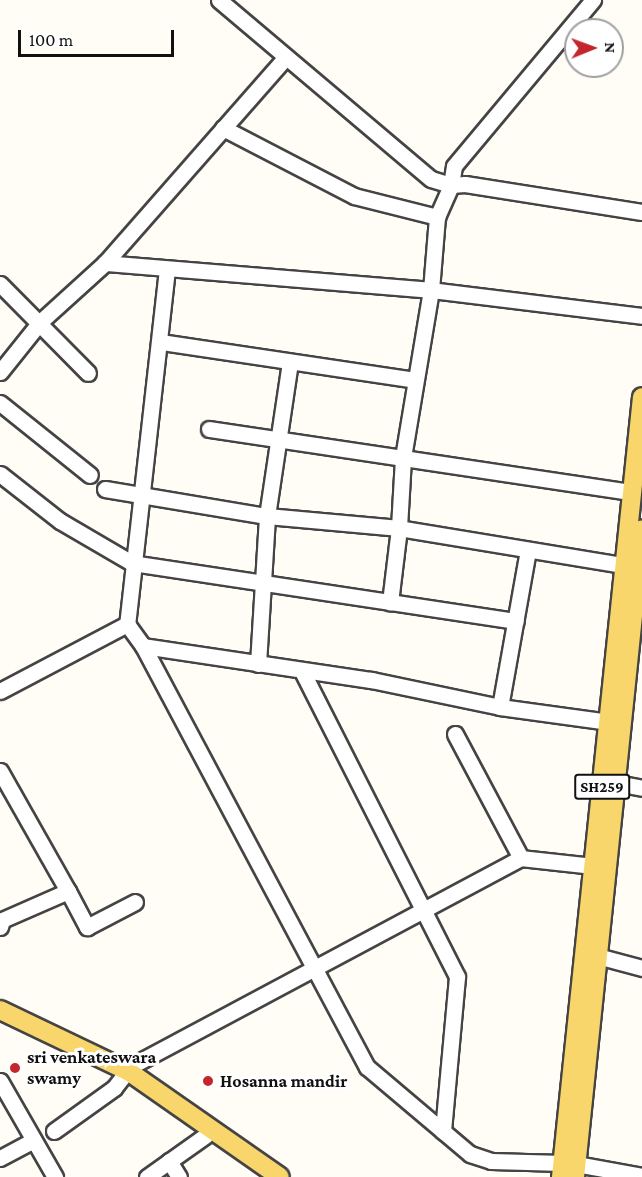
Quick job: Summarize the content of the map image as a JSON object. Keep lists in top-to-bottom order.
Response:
{
  "streets": {
    "main road": ["SH259"]
  },
  "places": ["sri venkateswara swamy", "Hosanna mandir"],
  "scale_bar": "100 m",
  "north": "right"
}
